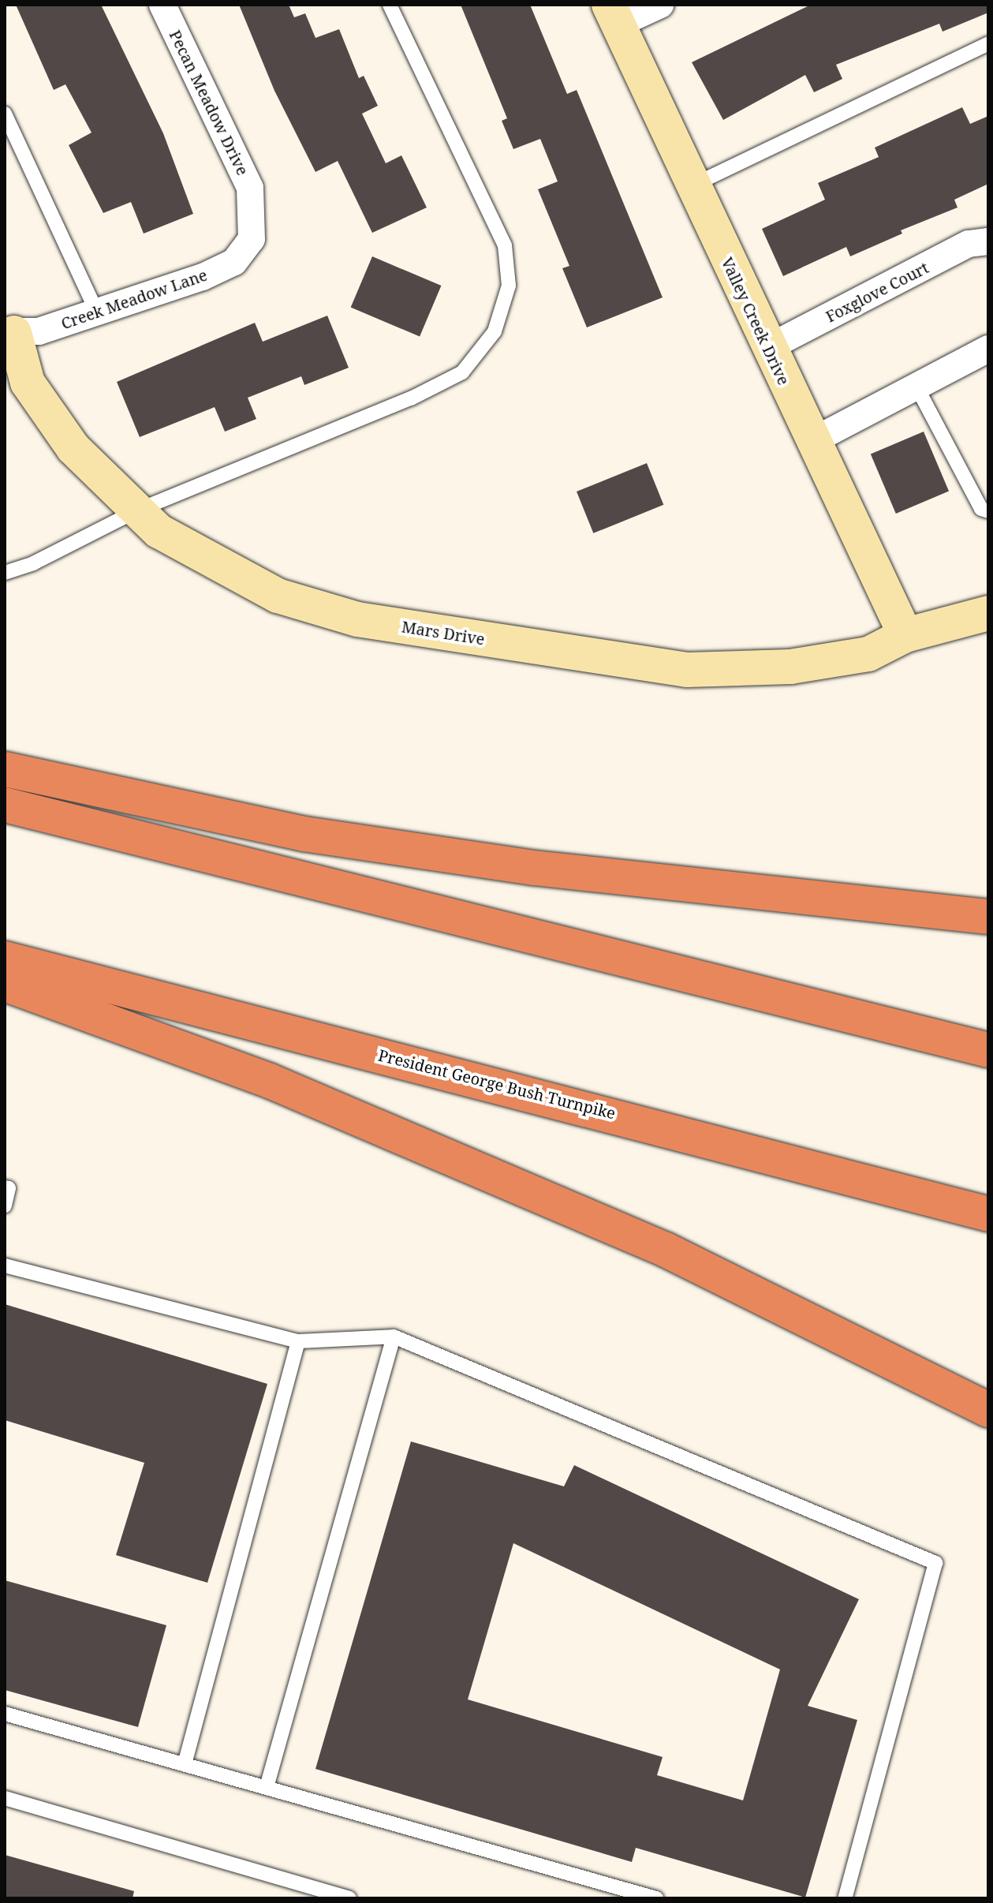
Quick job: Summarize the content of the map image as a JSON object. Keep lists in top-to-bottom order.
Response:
{
  "streets": {
    "highway": ["President George Bush Turnpike"],
    "street": [
      "Pecan Meadow Drive",
      "Foxglove Court",
      "Creek Meadow Lane",
      "Valley Creek Drive",
      "Mars Drive"
    ]
  },
  "crossings": [
    ["Pecan Meadow Drive", "Creek Meadow Lane"],
    ["Foxglove Court", "Valley Creek Drive"],
    ["Creek Meadow Lane", "Mars Drive"],
    ["Valley Creek Drive", "Mars Drive"]
  ]
}
